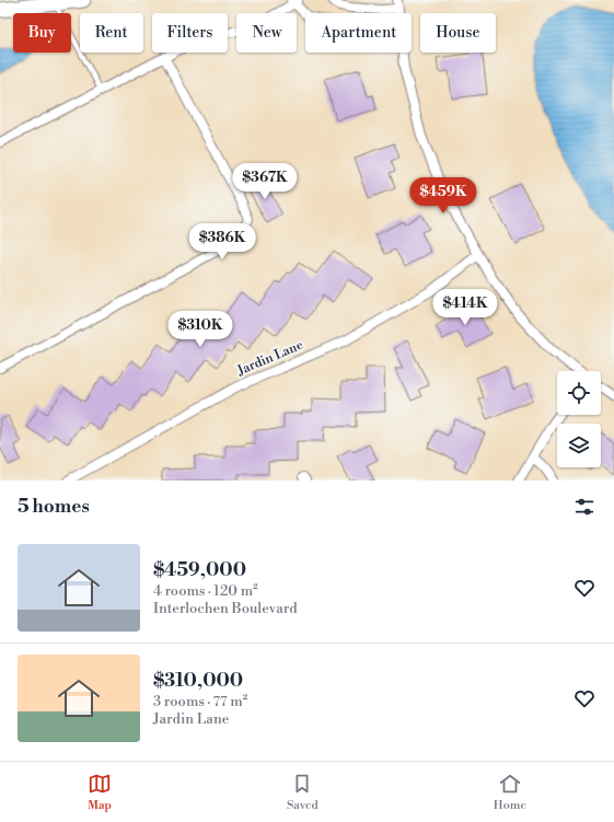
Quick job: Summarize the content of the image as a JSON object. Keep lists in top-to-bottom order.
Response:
{
  "streets": {
    "street": ["Jardin Lane"]
  },
  "page": {
    "chip": [
      "Buy",
      "Rent",
      "Filters",
      "New",
      "Apartment",
      "House"
    ],
    "price": [
      "$367K",
      "$459K",
      "$386K",
      "$414K",
      "$310K"
    ],
    "heading": "5 homes",
    "list": [
      {
        "name": "$459,000",
        "note": "4 rooms · 120 m² · Interlochen Boulevard"
      },
      {
        "name": "$310,000",
        "note": "3 rooms · 77 m² · Jardin Lane"
      }
    ],
    "tabs": ["Map", "Saved", "Home"]
  }
}
